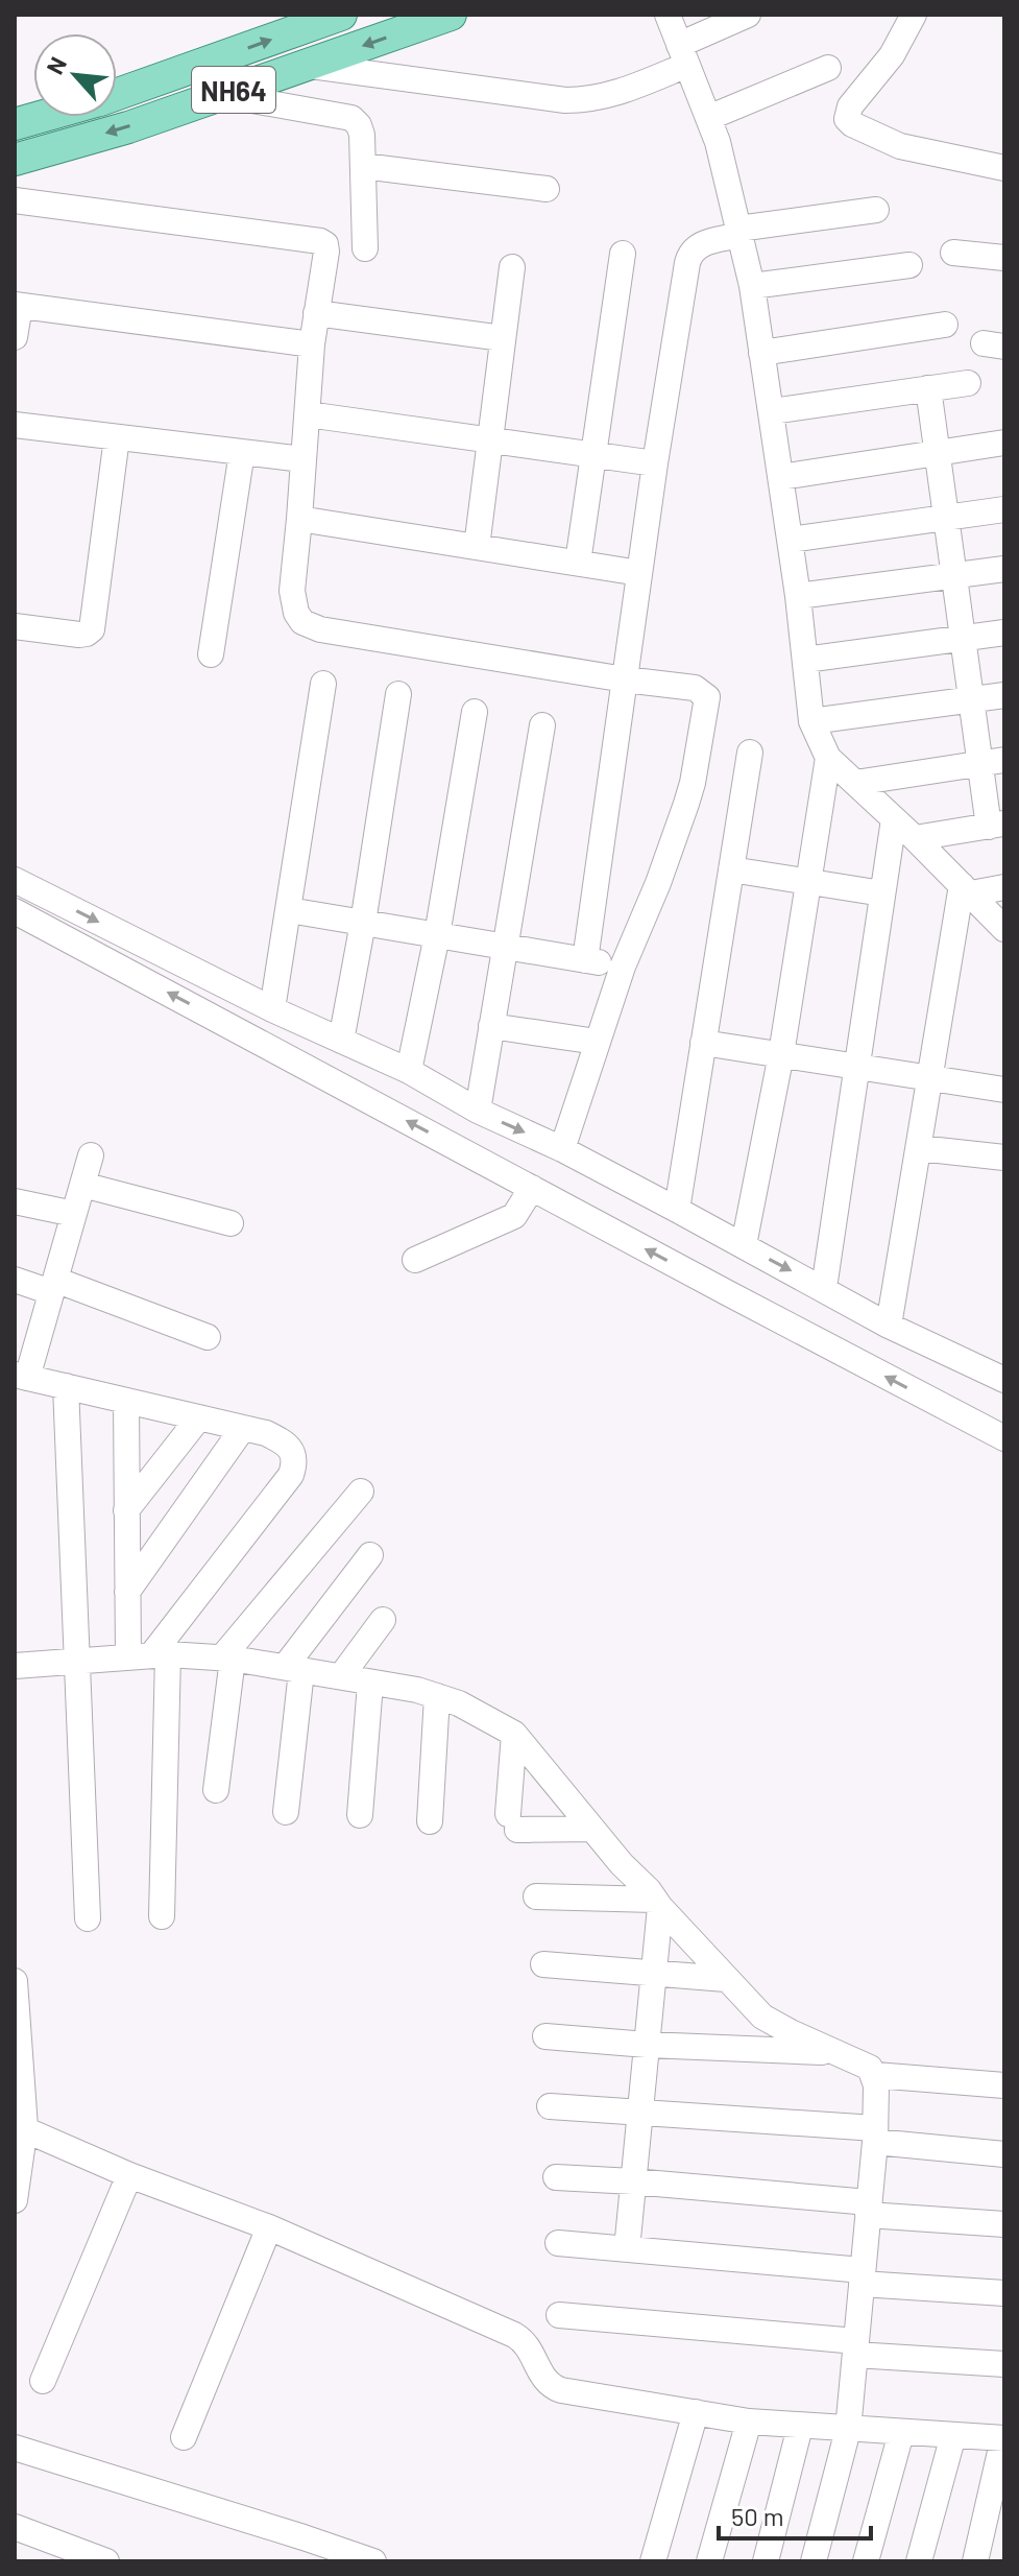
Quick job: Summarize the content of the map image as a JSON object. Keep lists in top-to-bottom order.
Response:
{
  "streets": {
    "main road": ["NH64"]
  },
  "scale_bar": "50 m",
  "north": "top left"
}
